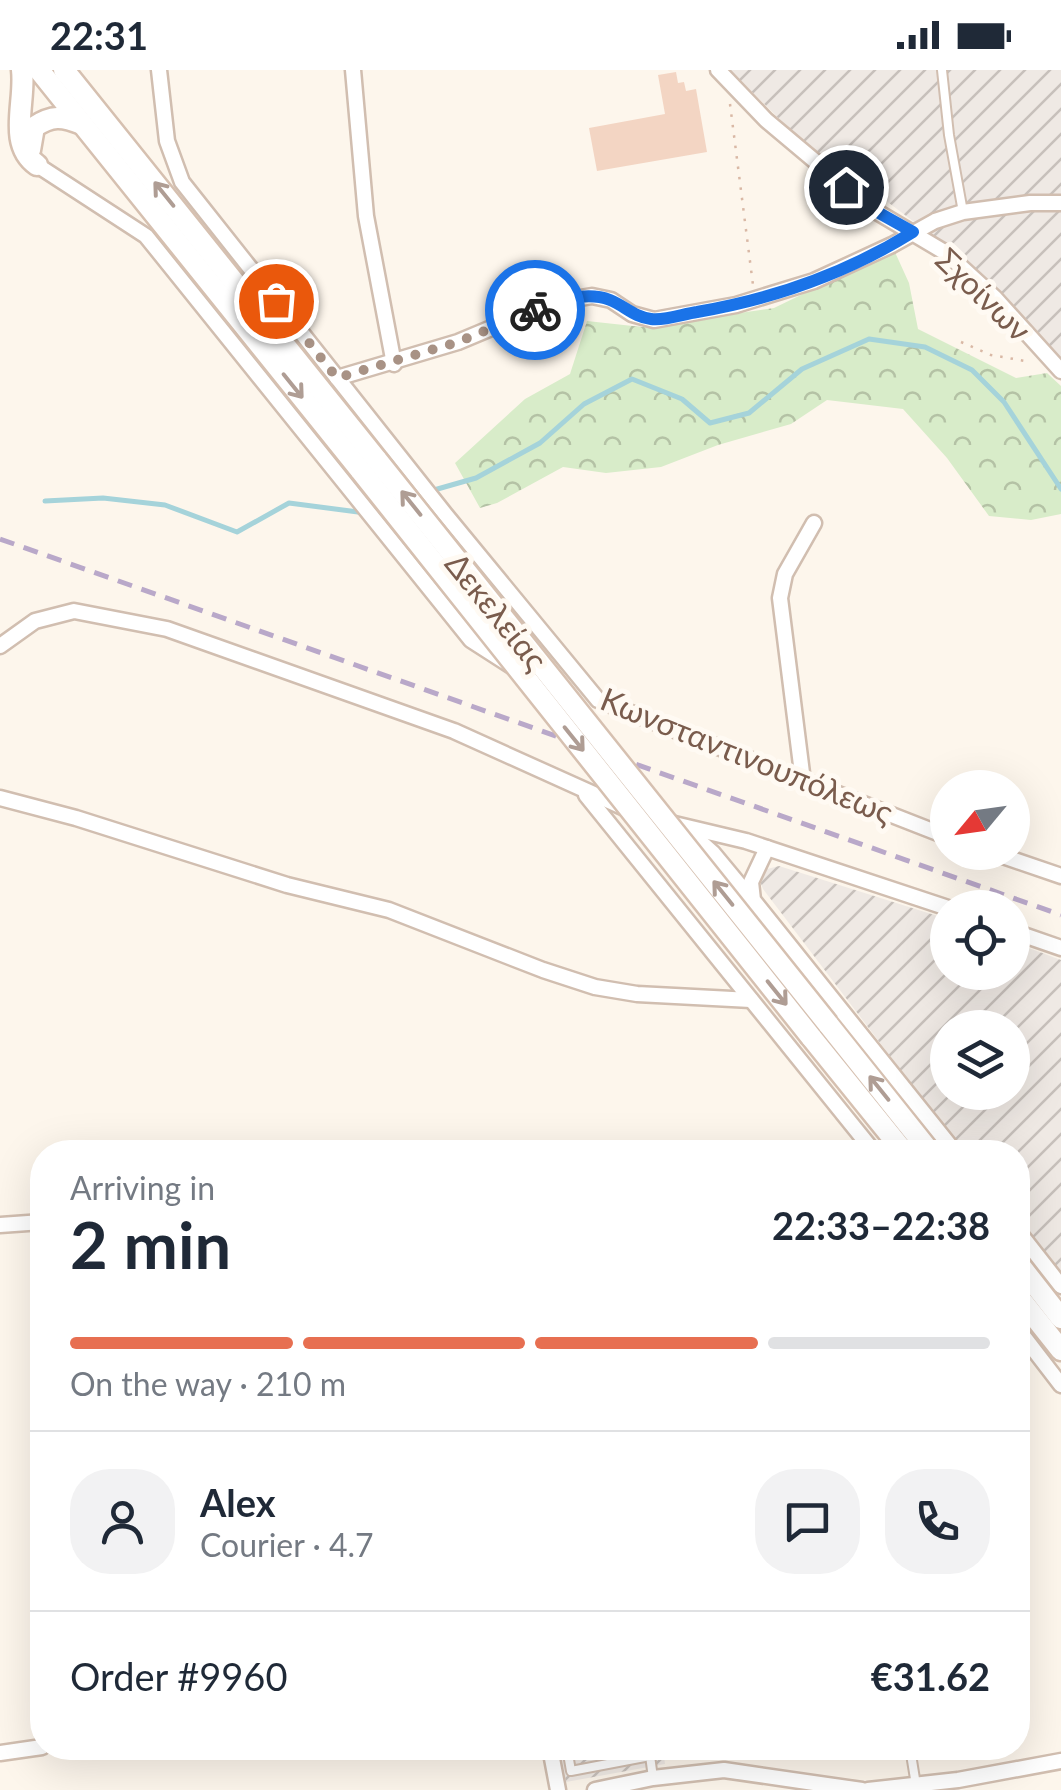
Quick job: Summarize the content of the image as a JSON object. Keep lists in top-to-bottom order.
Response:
{
  "streets": {
    "main road": ["Δεκελείας"],
    "street": ["Σχοίνων", "Κωνσταντινουπόλεως"]
  },
  "north": "bottom left",
  "page": {
    "status": "22:31",
    "heading": ["2 min", "Arriving in", "22:33–22:38"],
    "panel": [
      "Alex",
      "Courier · 4.7",
      "Order #9960",
      "€31.62"
    ],
    "bar": "On the way · 210 m"
  }
}
